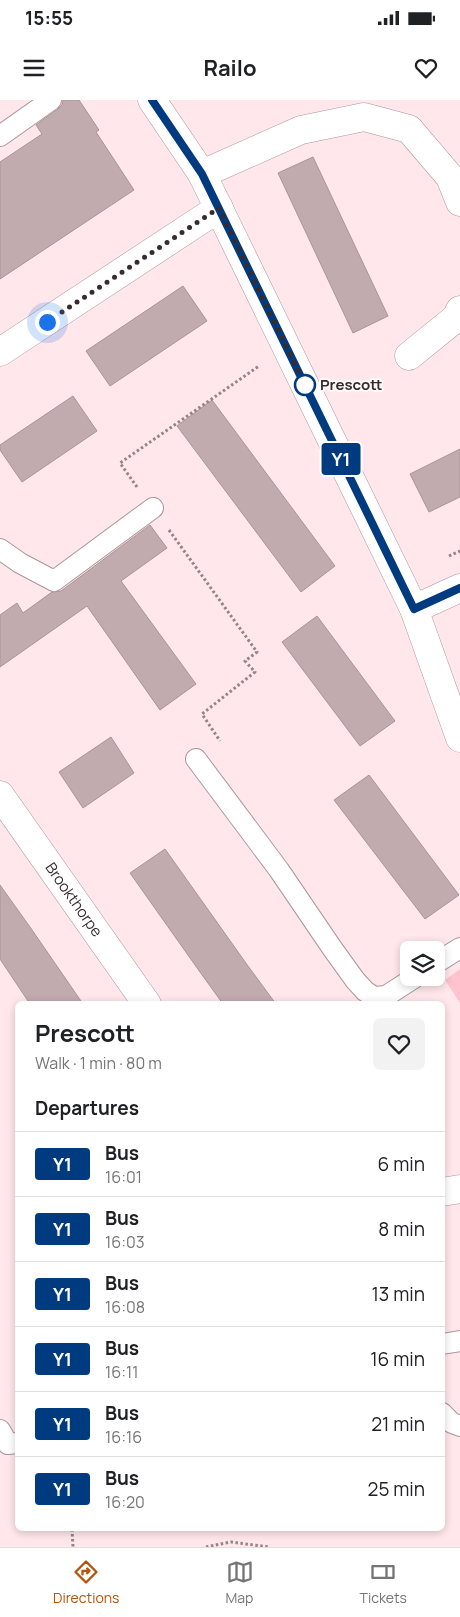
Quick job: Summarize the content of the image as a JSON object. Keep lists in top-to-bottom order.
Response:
{
  "streets": {
    "street": ["Brookthorpe"]
  },
  "places": ["Prescott"],
  "lines": ["bus line Y1"],
  "page": {
    "status": "15:55",
    "header": "Railo",
    "on_map": "Y1",
    "heading": [
      ["Prescott", "Walk · 1 min · 80 m"],
      "Departures"
    ],
    "list": [
      {
        "mark": "Y1",
        "name": "Bus",
        "note": "16:01",
        "value": "6 min"
      },
      {
        "mark": "Y1",
        "name": "Bus",
        "note": "16:03",
        "value": "8 min"
      },
      {
        "mark": "Y1",
        "name": "Bus",
        "note": "16:08",
        "value": "13 min"
      },
      {
        "mark": "Y1",
        "name": "Bus",
        "note": "16:11",
        "value": "16 min"
      },
      {
        "mark": "Y1",
        "name": "Bus",
        "note": "16:16",
        "value": "21 min"
      },
      {
        "mark": "Y1",
        "name": "Bus",
        "note": "16:20",
        "value": "25 min"
      }
    ],
    "tabs": ["Directions", "Map", "Tickets"]
  }
}
